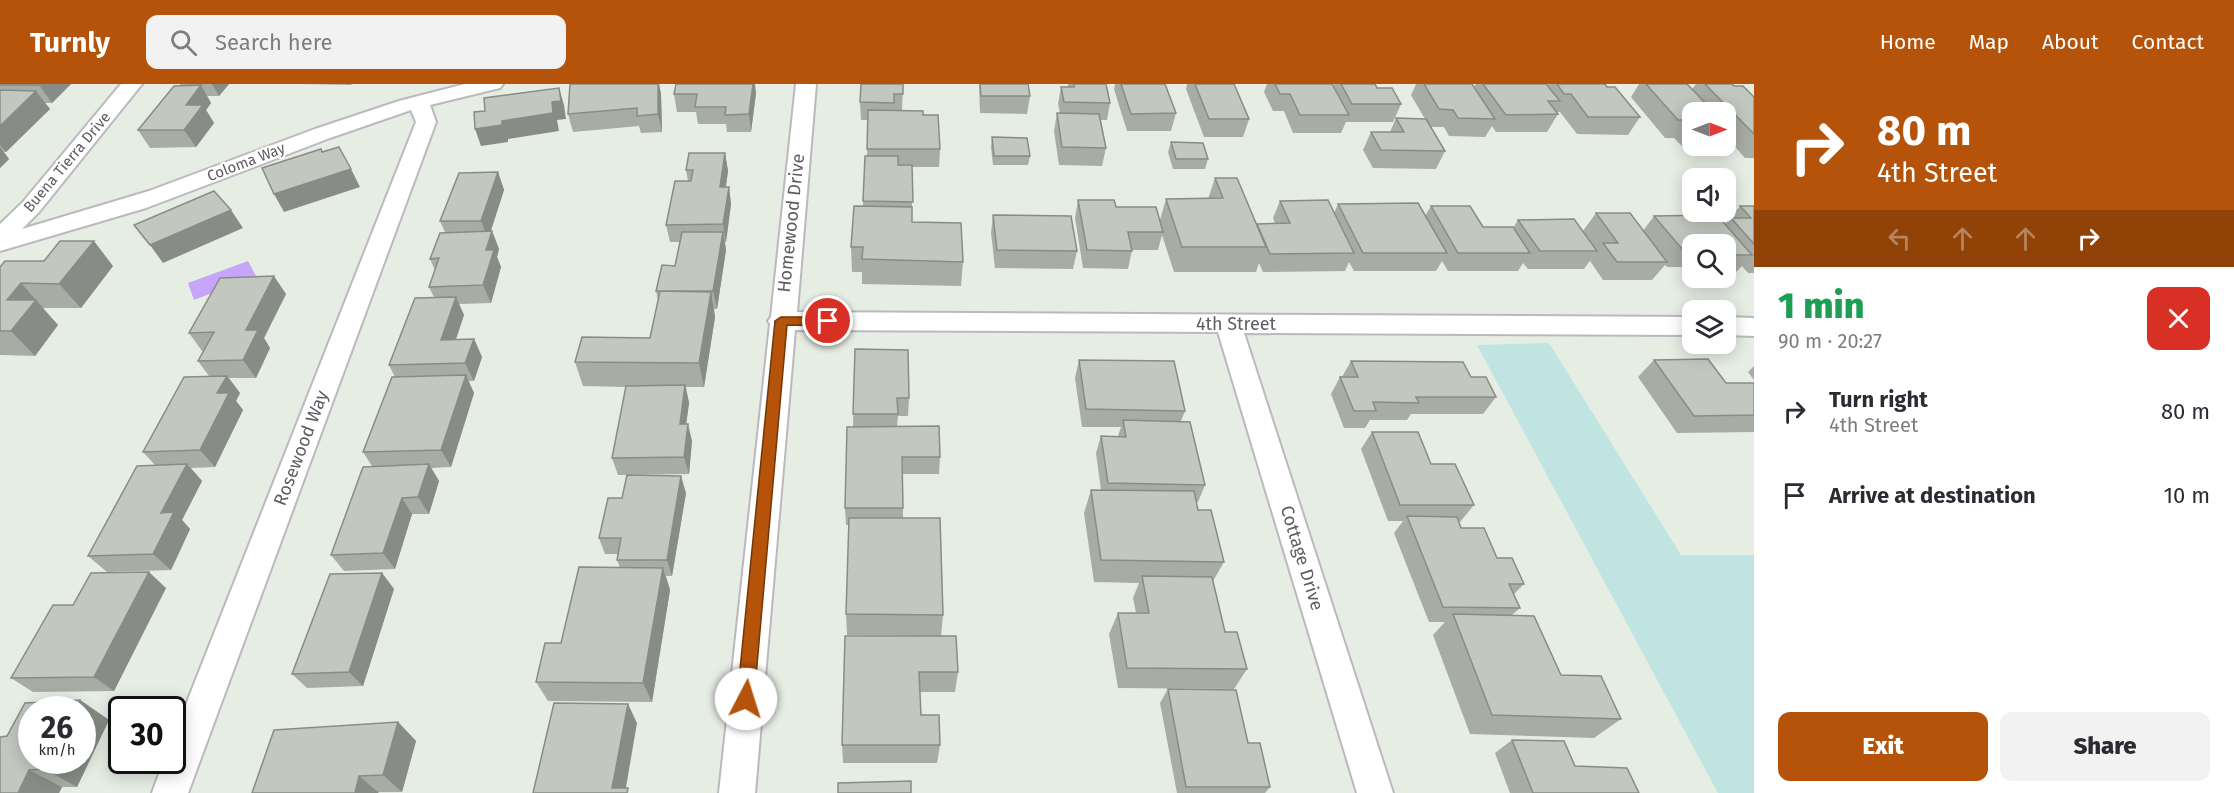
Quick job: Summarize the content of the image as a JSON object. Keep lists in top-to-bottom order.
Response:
{
  "streets": {
    "street": [
      "Buena Tierra Drive",
      "Coloma Way",
      "Homewood Drive",
      "4th Street",
      "Rosewood Way",
      "Cottage Drive"
    ]
  },
  "crossings": [
    ["Coloma Way", "Rosewood Way"],
    ["Homewood Drive", "4th Street"],
    ["4th Street", "Cottage Drive"]
  ],
  "north": "right",
  "page": {
    "header": "Turnly",
    "search": "Search here",
    "nav": [
      "Home",
      "Map",
      "About",
      "Contact"
    ],
    "turn": ["80 m", "4th Street"],
    "heading": ["1 min", "90 m · 20:27"],
    "list": [
      {
        "name": "Turn right",
        "note": "4th Street",
        "value": "80 m"
      },
      {
        "name": "Arrive at destination",
        "value": "10 m"
      }
    ],
    "speed": "26 km/h",
    "limit": "30",
    "buttons": ["Exit", "Share"]
  }
}
